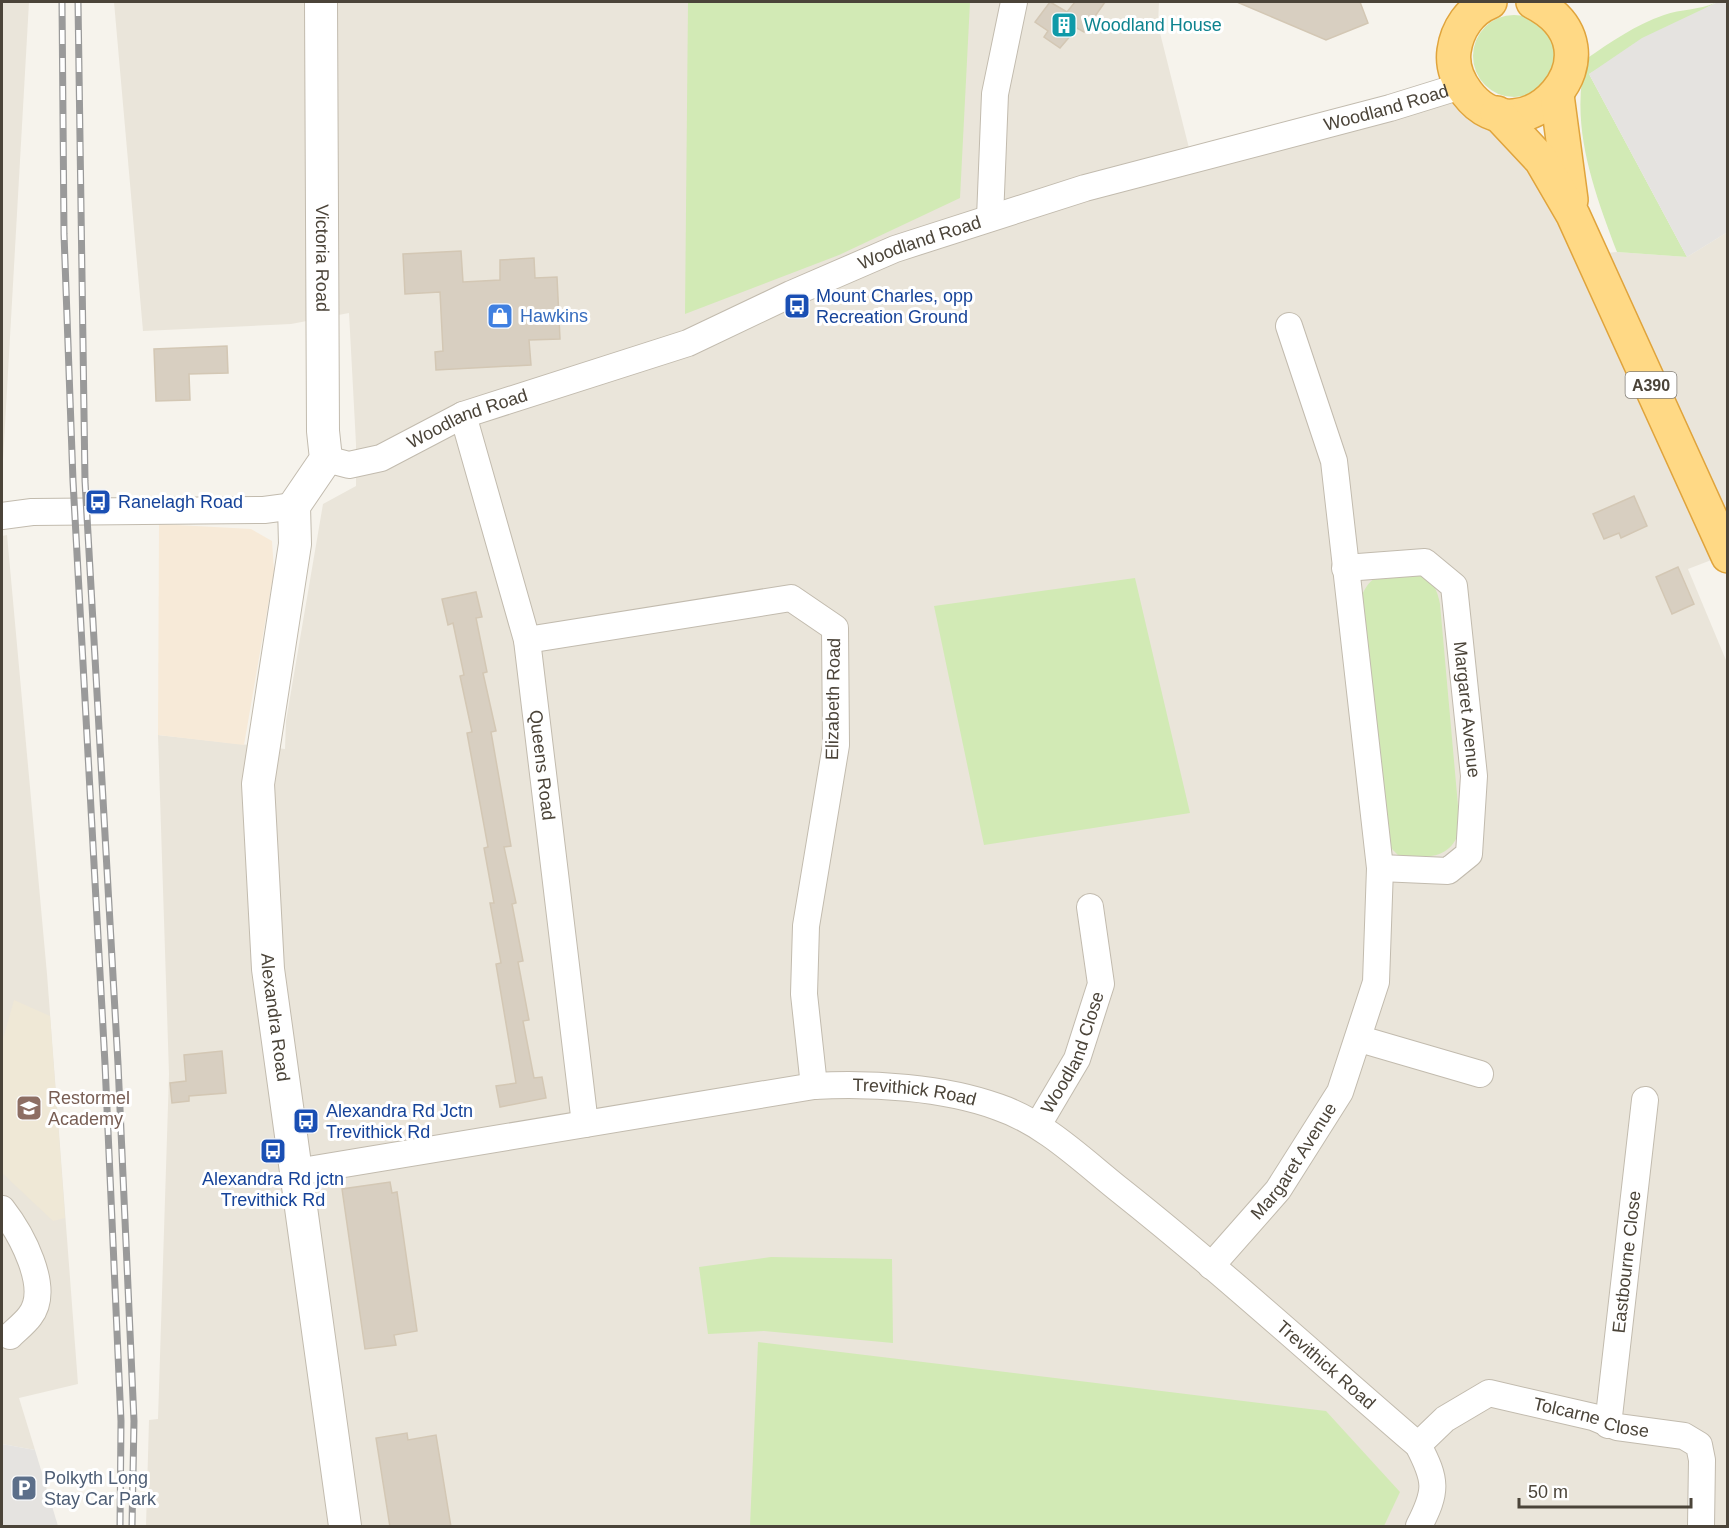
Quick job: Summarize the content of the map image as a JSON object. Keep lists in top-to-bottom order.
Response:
{
  "streets": {
    "highway": ["A390"],
    "street": [
      "Woodland Road",
      "Victoria Road",
      "Elizabeth Road",
      "Margaret Avenue",
      "Queens Road",
      "Alexandra Road",
      "Woodland Close",
      "Trevithick Road",
      "Eastbourne Close",
      "Tolcarne Close"
    ]
  },
  "crossings": [
    ["Woodland Road", "Victoria Road"],
    ["Woodland Road", "A390"],
    ["Woodland Road", "Queens Road"],
    ["Elizabeth Road", "Queens Road"],
    ["Elizabeth Road", "Trevithick Road"],
    ["Margaret Avenue", "Trevithick Road"],
    ["Queens Road", "Trevithick Road"],
    ["Alexandra Road", "Trevithick Road"],
    ["Woodland Close", "Trevithick Road"],
    ["Trevithick Road", "Tolcarne Close"],
    ["Eastbourne Close", "Tolcarne Close"]
  ],
  "places": {
    "building": ["Woodland House"],
    "bus stop": [
      "Mount Charles, opp Recreation Ground",
      "Ranelagh Road",
      "Alexandra Rd Jctn Trevithick Rd",
      "Alexandra Rd jctn Trevithick Rd"
    ],
    "shop": ["Hawkins"],
    "school or university": ["Restormel Academy"],
    "parking": ["Polkyth Long Stay Car Park"]
  },
  "scale_bar": "50 m"
}
